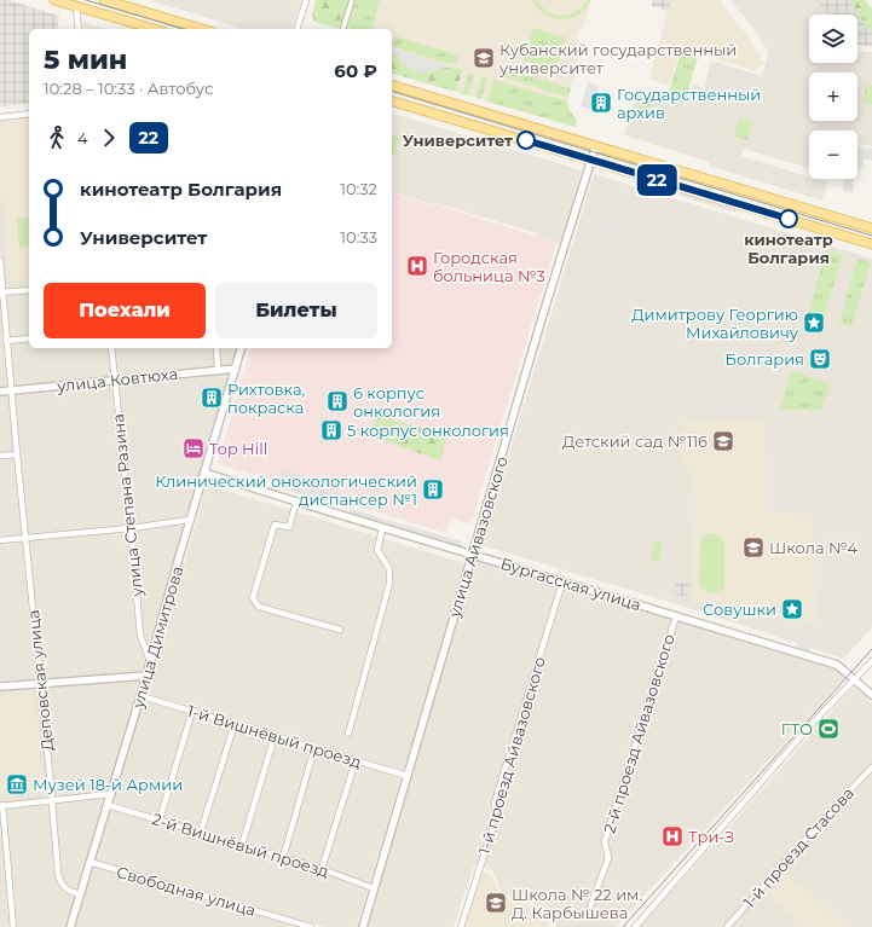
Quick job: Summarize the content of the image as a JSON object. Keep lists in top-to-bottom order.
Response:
{
  "streets": {
    "street": [
      "улица Ковтюха",
      "улица Степана Разина",
      "улица Айвазовского",
      "Бургасская улица",
      "улица Димитрова",
      "Деповская улица",
      "2-й проезд Айвазовского",
      "1-й Вишнёвый проезд",
      "1-й проезд Айвазовского",
      "2-й Вишнёвый проезд",
      "1-й проезд Стасова",
      "Свободная улица"
    ]
  },
  "crossings": [
    ["улица Ковтюха", "улица Степана Разина"],
    ["улица Ковтюха", "улица Димитрова"],
    ["улица Ковтюха", "Деповская улица"],
    ["улица Степана Разина", "улица Димитрова"],
    ["улица Айвазовского", "Бургасская улица"],
    ["улица Айвазовского", "1-й Вишнёвый проезд"],
    ["улица Айвазовского", "2-й Вишнёвый проезд"],
    ["Бургасская улица", "улица Димитрова"],
    ["Бургасская улица", "2-й проезд Айвазовского"],
    ["Бургасская улица", "1-й проезд Айвазовского"],
    ["улица Димитрова", "Деповская улица"],
    ["улица Димитрова", "1-й Вишнёвый проезд"],
    ["улица Димитрова", "2-й Вишнёвый проезд"],
    ["улица Димитрова", "Свободная улица"]
  ],
  "places": {
    "school or university": [
      "Кубанский государственный университет",
      "Детский сад №116",
      "Школа №4",
      "Школа № 22 им. Д. Карбышева"
    ],
    "building": [
      "Государственный архив",
      "Рихтовка, покраска",
      "6 корпус онкология",
      "5 корпус онкология",
      "Клинический онокологический диспансер №1"
    ],
    "other": ["Университет", "кинотеатр Болгария"],
    "hospital": ["Городская больница №3", "Три-З"],
    "place": ["Димитрову Георгию Михайловичу", "Совушки"],
    "theatre": ["Болгария"],
    "hotel": ["Top Hill"],
    "sports": ["ГТО"],
    "museum": ["Музей 18-й Армии"]
  },
  "lines": ["bus line 22"],
  "page": {
    "on_map": "22",
    "map_buttons": ["+", "−"],
    "heading": ["5 мин", "10:28 – 10:33 · Автобус", "60 ₽"],
    "legs": ["4", "22"],
    "list": [
      {
        "name": "кинотеатр Болгария",
        "value": "10:32"
      },
      {
        "name": "Университет",
        "value": "10:33"
      }
    ],
    "buttons": ["Поехали", "Билеты"]
  }
}
